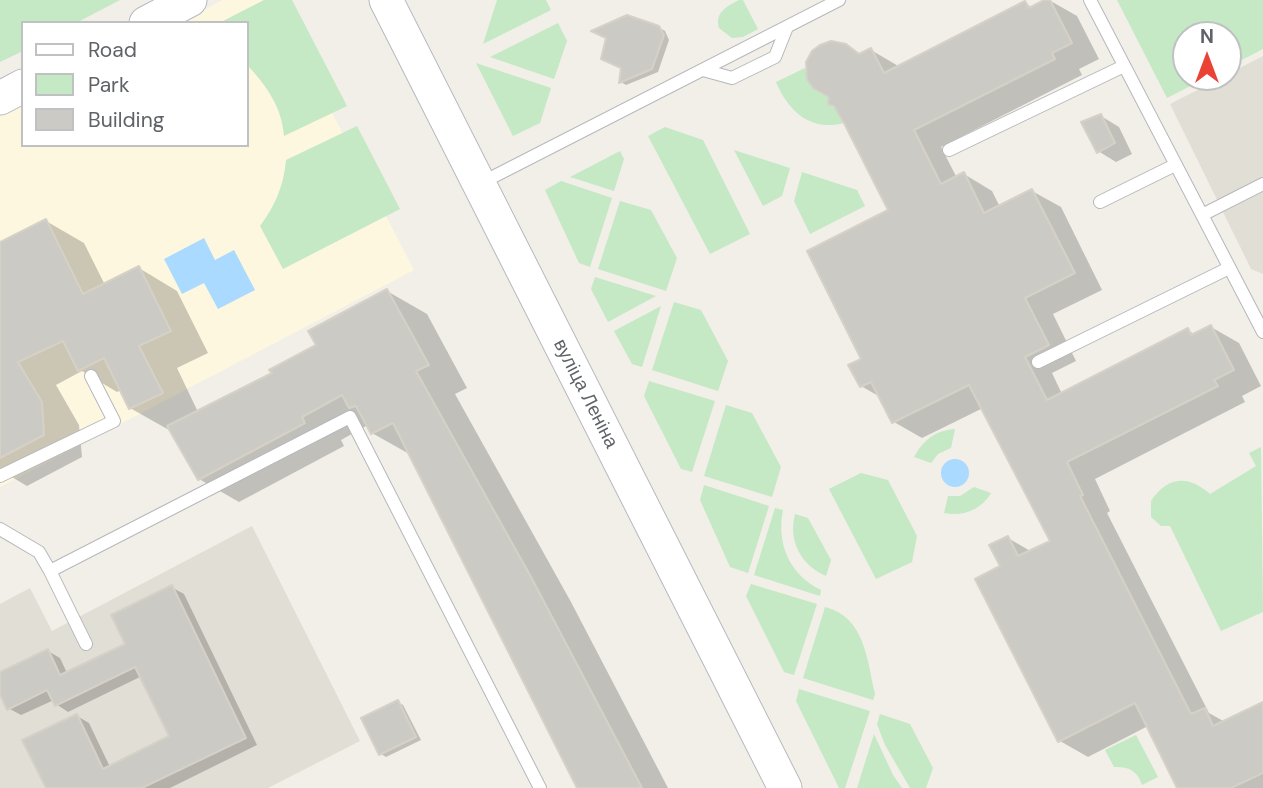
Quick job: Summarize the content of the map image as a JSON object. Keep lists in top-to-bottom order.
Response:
{
  "streets": {
    "main road": ["вуліца Леніна"]
  },
  "legend": ["Road", "Park", "Building"],
  "north": "top"
}
